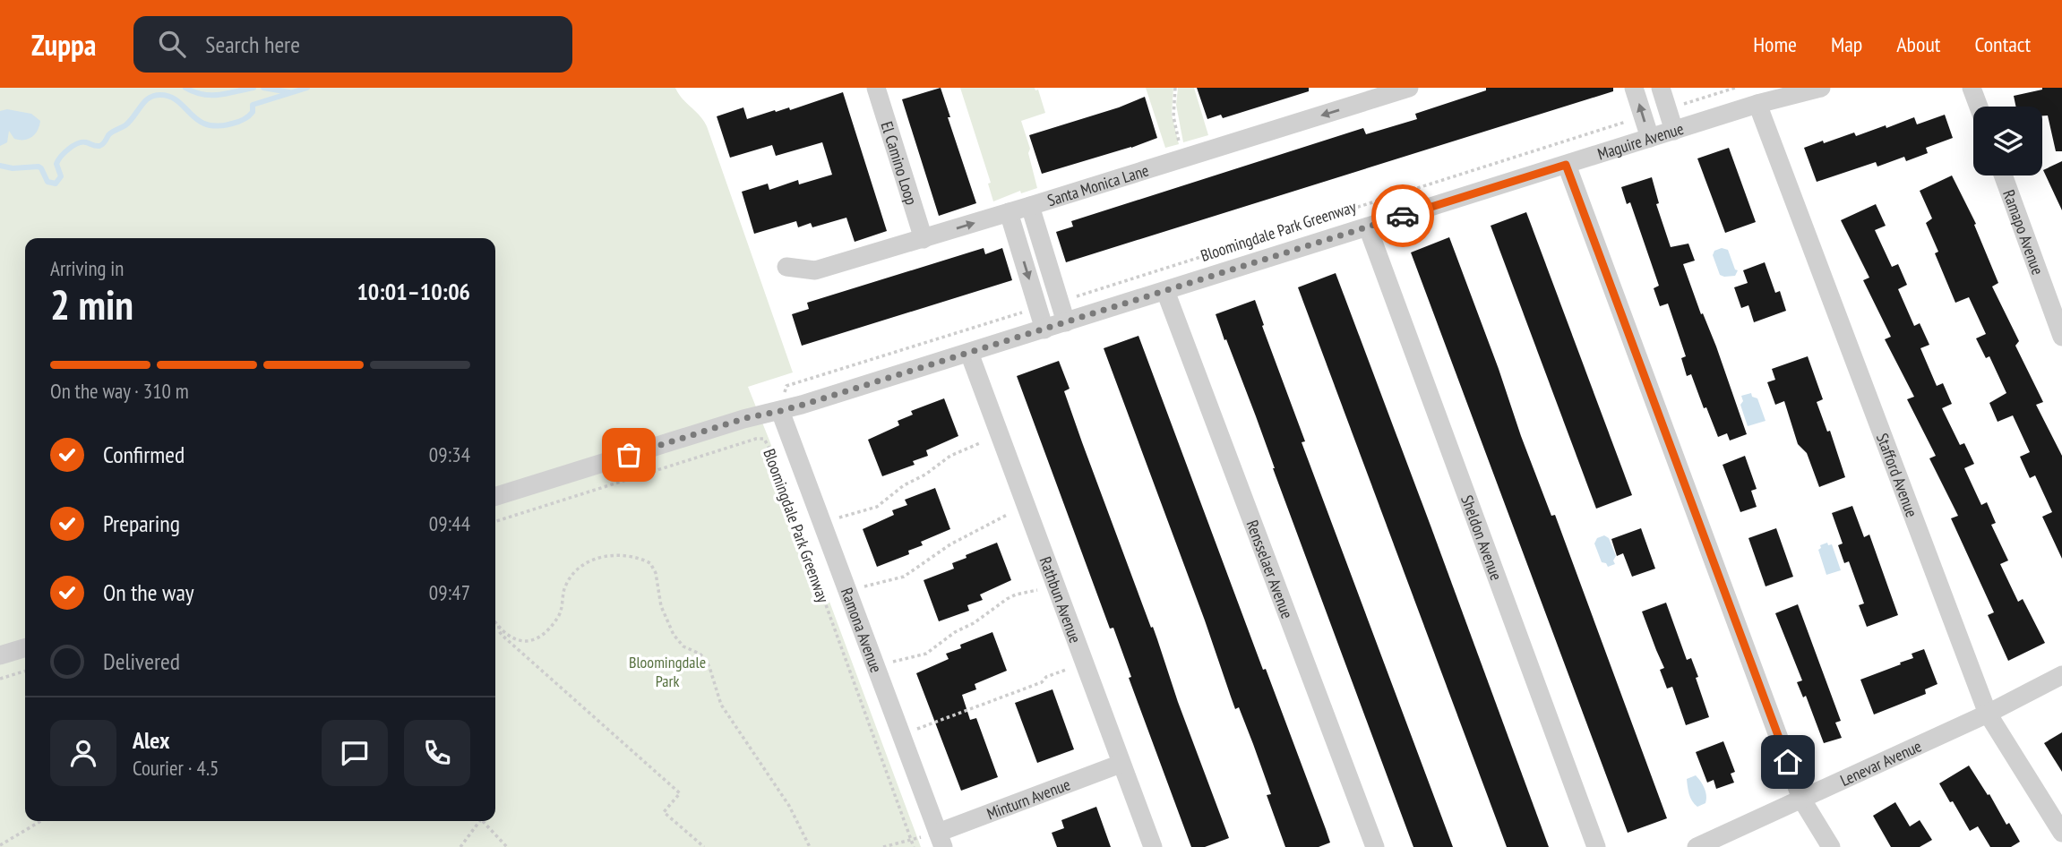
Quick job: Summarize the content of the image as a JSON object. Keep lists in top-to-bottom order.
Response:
{
  "streets": {
    "street": [
      "Maguire Avenue",
      "El Camino Loop",
      "Santa Monica Lane",
      "Ramapo Avenue",
      "Stafford Avenue",
      "Sheldon Avenue",
      "Rensselaer Avenue",
      "Rathbun Avenue",
      "Ramona Avenue",
      "Lenevar Avenue",
      "Minturn Avenue"
    ],
    "path": ["Bloomingdale Park Greenway"]
  },
  "crossings": [
    ["Maguire Avenue", "Stafford Avenue"],
    ["Maguire Avenue", "Sheldon Avenue"],
    ["Maguire Avenue", "Rensselaer Avenue"],
    ["Maguire Avenue", "Rathbun Avenue"],
    ["Maguire Avenue", "Ramona Avenue"],
    ["El Camino Loop", "Santa Monica Lane"],
    ["Stafford Avenue", "Lenevar Avenue"],
    ["Rathbun Avenue", "Minturn Avenue"],
    ["Ramona Avenue", "Minturn Avenue"]
  ],
  "parks": ["Bloomingdale Park"],
  "page": {
    "header": "Zuppa",
    "search": "Search here",
    "nav": [
      "Home",
      "Map",
      "About",
      "Contact"
    ],
    "heading": ["2 min", "Arriving in", "10:01–10:06"],
    "panel": ["Alex", "Courier · 4.5"],
    "bar": "On the way · 310 m",
    "list": [
      ["Confirmed", "09:34"],
      ["Preparing", "09:44"],
      ["On the way", "09:47"],
      "Delivered"
    ]
  }
}
